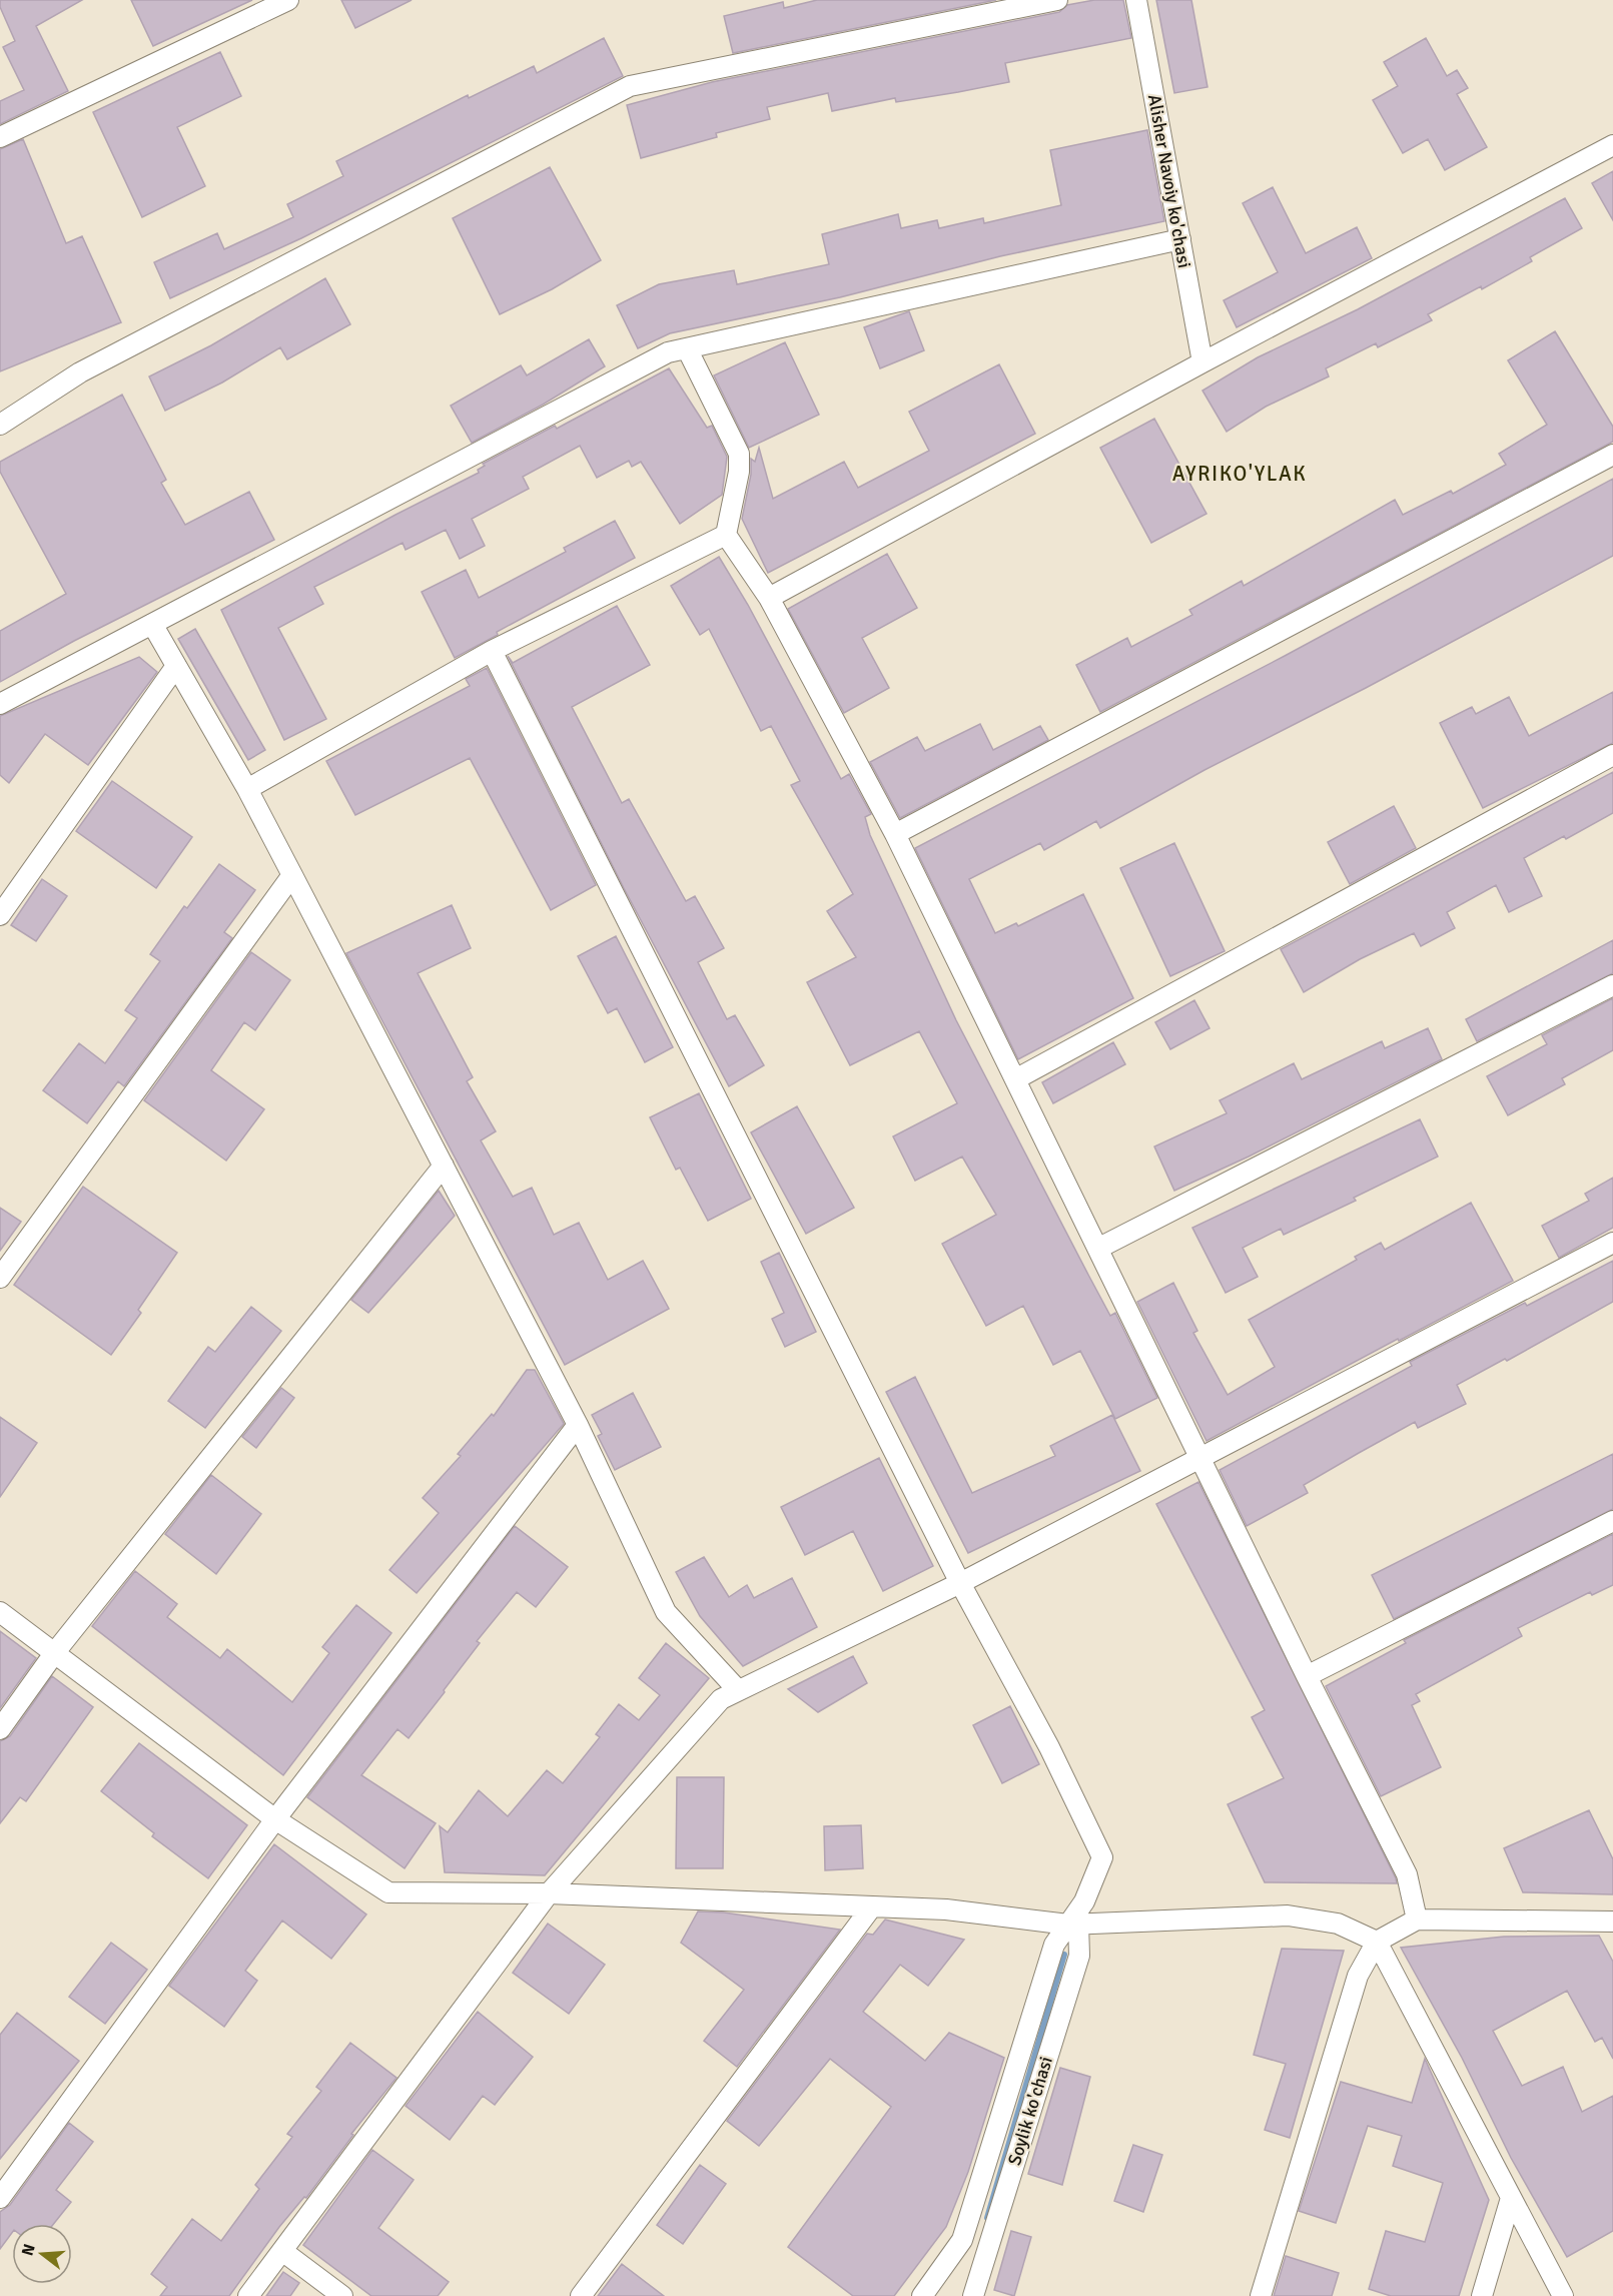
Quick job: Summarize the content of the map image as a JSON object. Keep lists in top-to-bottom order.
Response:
{
  "streets": {
    "street": ["Alisher Navoiy ko'chasi", "Soylik ko'chasi"]
  },
  "districts": ["AYRIKO'YLAK"],
  "north": "left"
}
